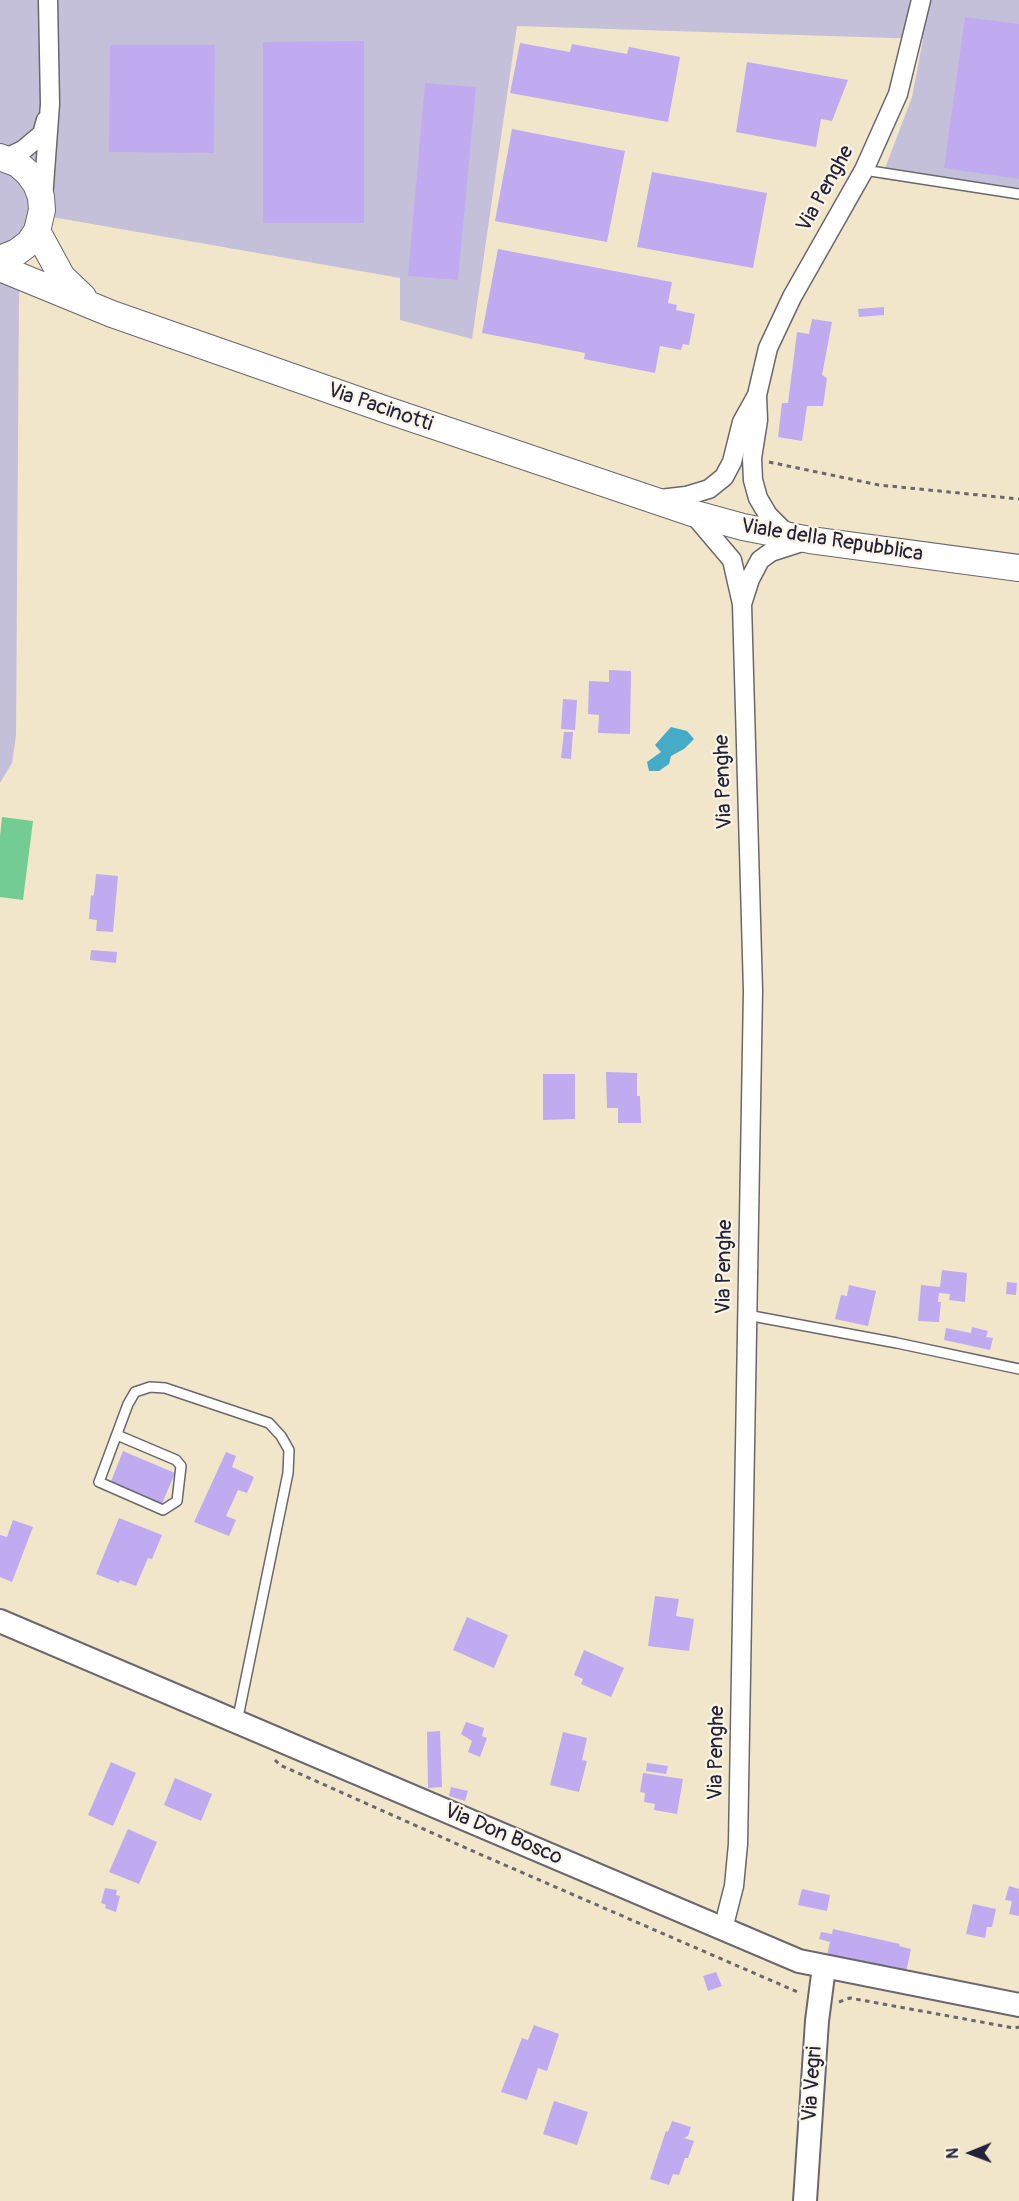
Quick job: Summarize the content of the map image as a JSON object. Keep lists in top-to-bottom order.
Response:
{
  "streets": {
    "main road": ["Via Pacinotti", "Viale della Repubblica"],
    "street": ["Via Penghe", "Via Don Bosco", "Via Vegri"]
  },
  "crossings": [
    ["Via Penghe", "Via Pacinotti"],
    ["Via Penghe", "Viale della Repubblica"],
    ["Via Penghe", "Via Don Bosco"],
    ["Via Pacinotti", "Viale della Repubblica"],
    ["Via Don Bosco", "Via Vegri"]
  ],
  "north": "left"
}
